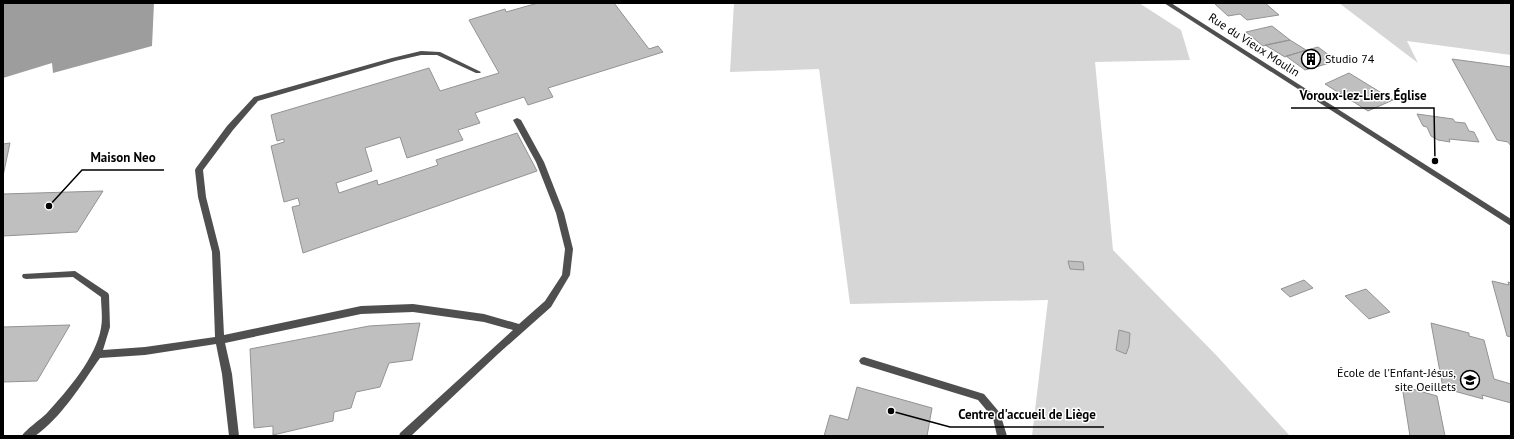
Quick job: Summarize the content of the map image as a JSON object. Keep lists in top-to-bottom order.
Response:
{
  "streets": {
    "street": ["Rue du Vieux Moulin"]
  },
  "places": {
    "building": ["Studio 74"],
    "other": ["Voroux-lez-Liers Église", "Maison Neo", "Centre d'accueil de Liège"],
    "school or university": ["École de l'Enfant-Jésus, site Oeillets"]
  }
}
